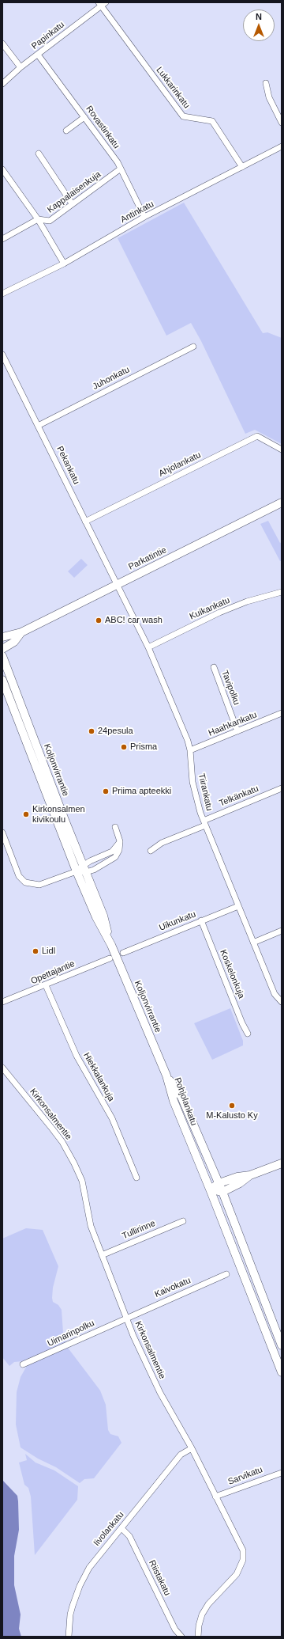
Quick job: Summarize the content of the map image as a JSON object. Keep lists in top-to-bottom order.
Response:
{
  "streets": {
    "main road": ["Parkatintie", "Koljonvirrantie", "Pohjolankatu"],
    "street": [
      "Papinkatu",
      "Lukkarinkatu",
      "Rovastinkatu",
      "Kappalaisenkuja",
      "Antinkatu",
      "Juhonkatu",
      "Ahjolankatu",
      "Pekankatu",
      "Kuikankatu",
      "Tavipolku",
      "Haahkankatu",
      "Tiirankatu",
      "Telkänkatu",
      "Uikunkatu",
      "Opettajantie",
      "Koskelonkuja",
      "Hiekkalankuja",
      "Kirkonsalmentie",
      "Tullirinne",
      "Kaivokatu",
      "Uimarinpolku",
      "Sarvikatu",
      "Iivolankatu",
      "Riistakatu"
    ]
  },
  "crossings": [
    ["Papinkatu", "Lukkarinkatu"],
    ["Papinkatu", "Rovastinkatu"],
    ["Lukkarinkatu", "Antinkatu"],
    ["Rovastinkatu", "Kappalaisenkuja"],
    ["Rovastinkatu", "Antinkatu"],
    ["Juhonkatu", "Pekankatu"],
    ["Ahjolankatu", "Pekankatu"],
    ["Pekankatu", "Parkatintie"],
    ["Pekankatu", "Tiirankatu"],
    ["Parkatintie", "Tiirankatu"],
    ["Kuikankatu", "Tiirankatu"],
    ["Tavipolku", "Haahkankatu"],
    ["Haahkankatu", "Tiirankatu"],
    ["Koljonvirrantie", "Pohjolankatu"],
    ["Tiirankatu", "Telkänkatu"],
    ["Tiirankatu", "Uikunkatu"],
    ["Uikunkatu", "Koskelonkuja"],
    ["Opettajantie", "Hiekkalankuja"],
    ["Kirkonsalmentie", "Tullirinne"],
    ["Kirkonsalmentie", "Kaivokatu"],
    ["Kirkonsalmentie", "Uimarinpolku"],
    ["Kirkonsalmentie", "Sarvikatu"],
    ["Kirkonsalmentie", "Iivolankatu"],
    ["Kaivokatu", "Uimarinpolku"],
    ["Iivolankatu", "Riistakatu"]
  ],
  "places": [
    "ABC! car wash",
    "24pesula",
    "Prisma",
    "Priima apteekki",
    "Kirkonsalmen kivikoulu",
    "Lidl",
    "M-Kalusto Ky"
  ],
  "north": "top"
}
